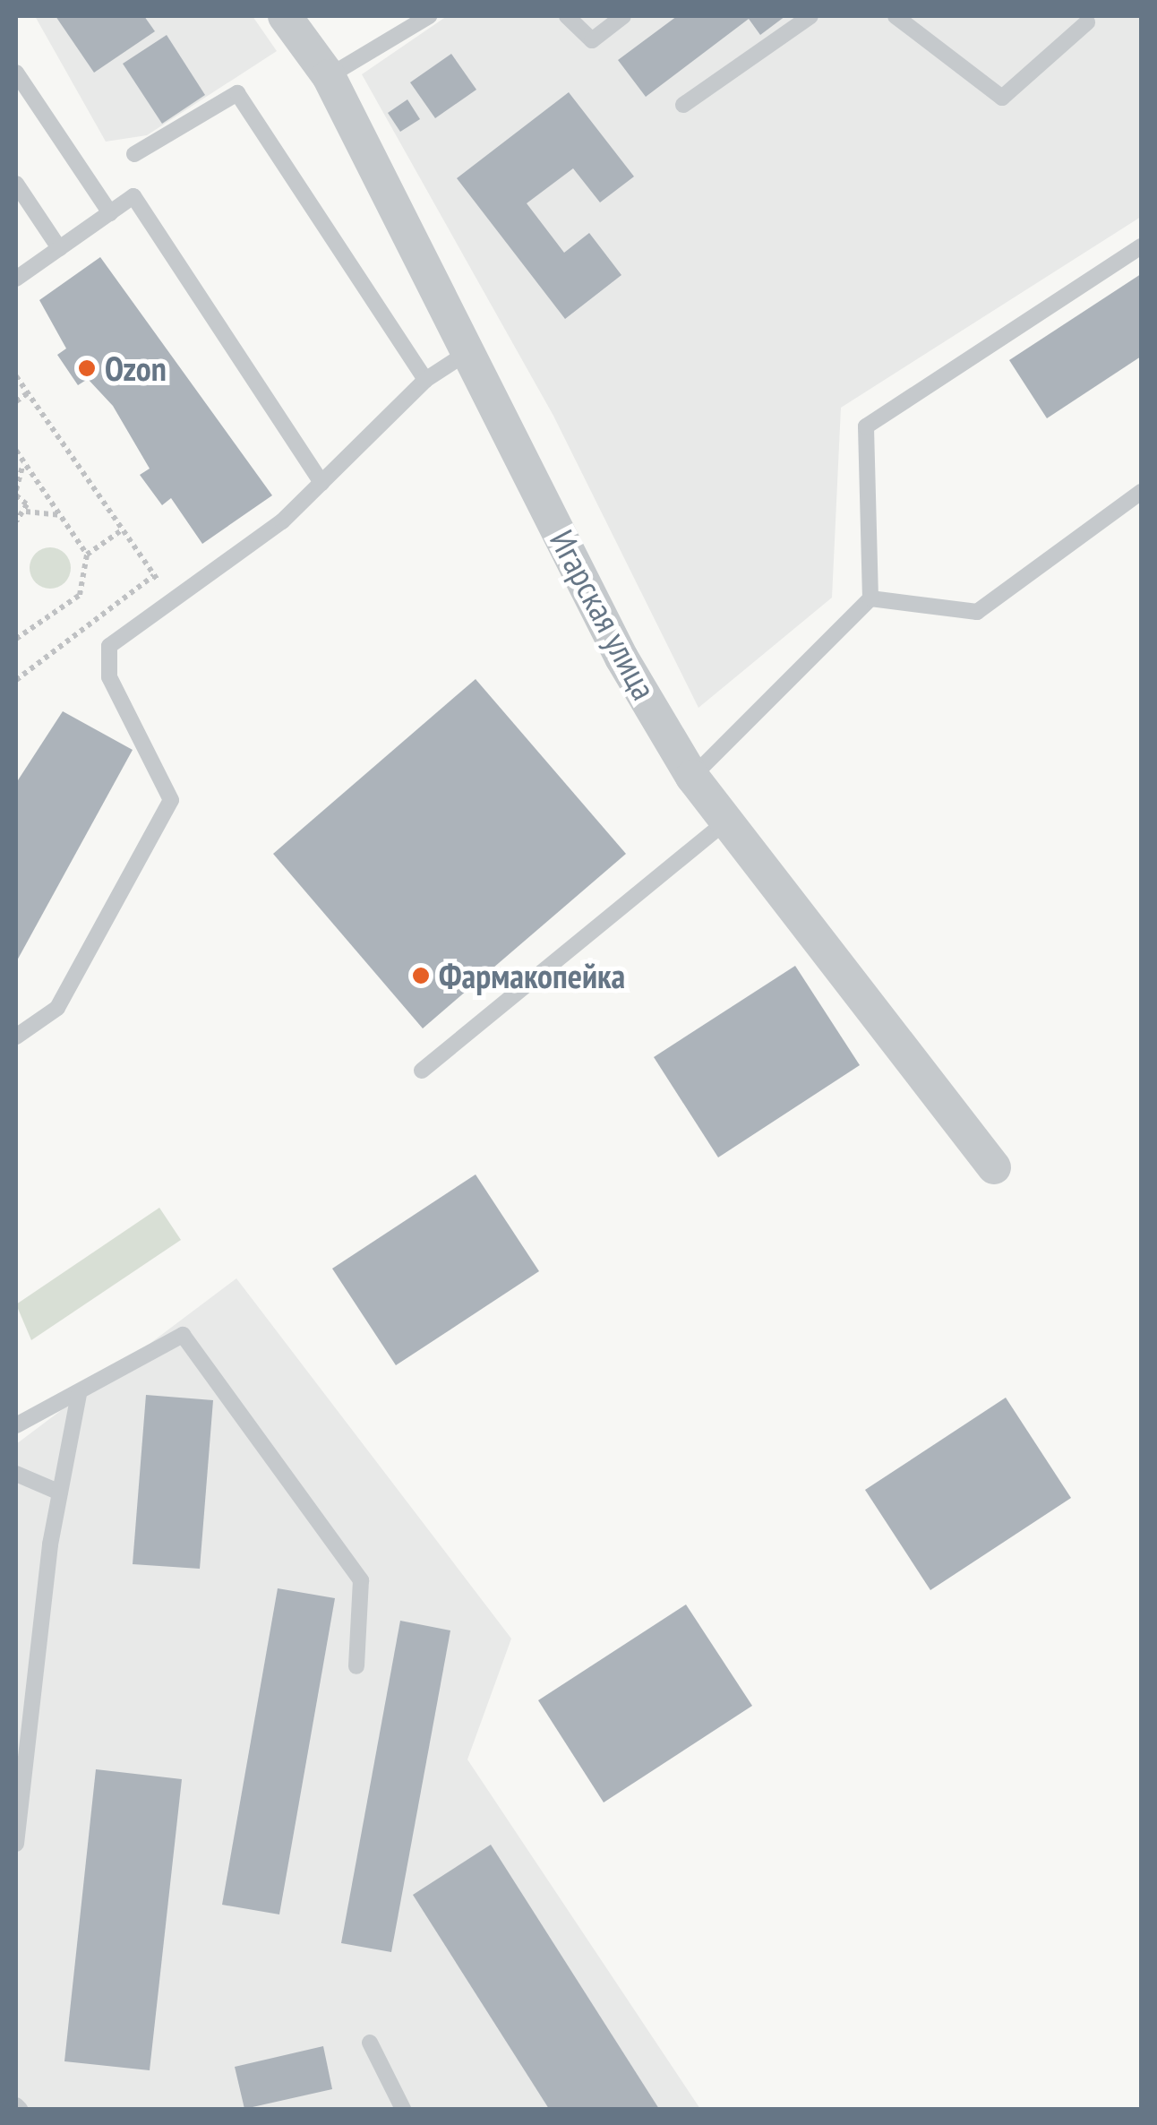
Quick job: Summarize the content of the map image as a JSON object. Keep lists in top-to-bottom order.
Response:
{
  "streets": {
    "street": ["Игарская улица"]
  },
  "places": ["Ozon", "Фармакопейка"]
}
